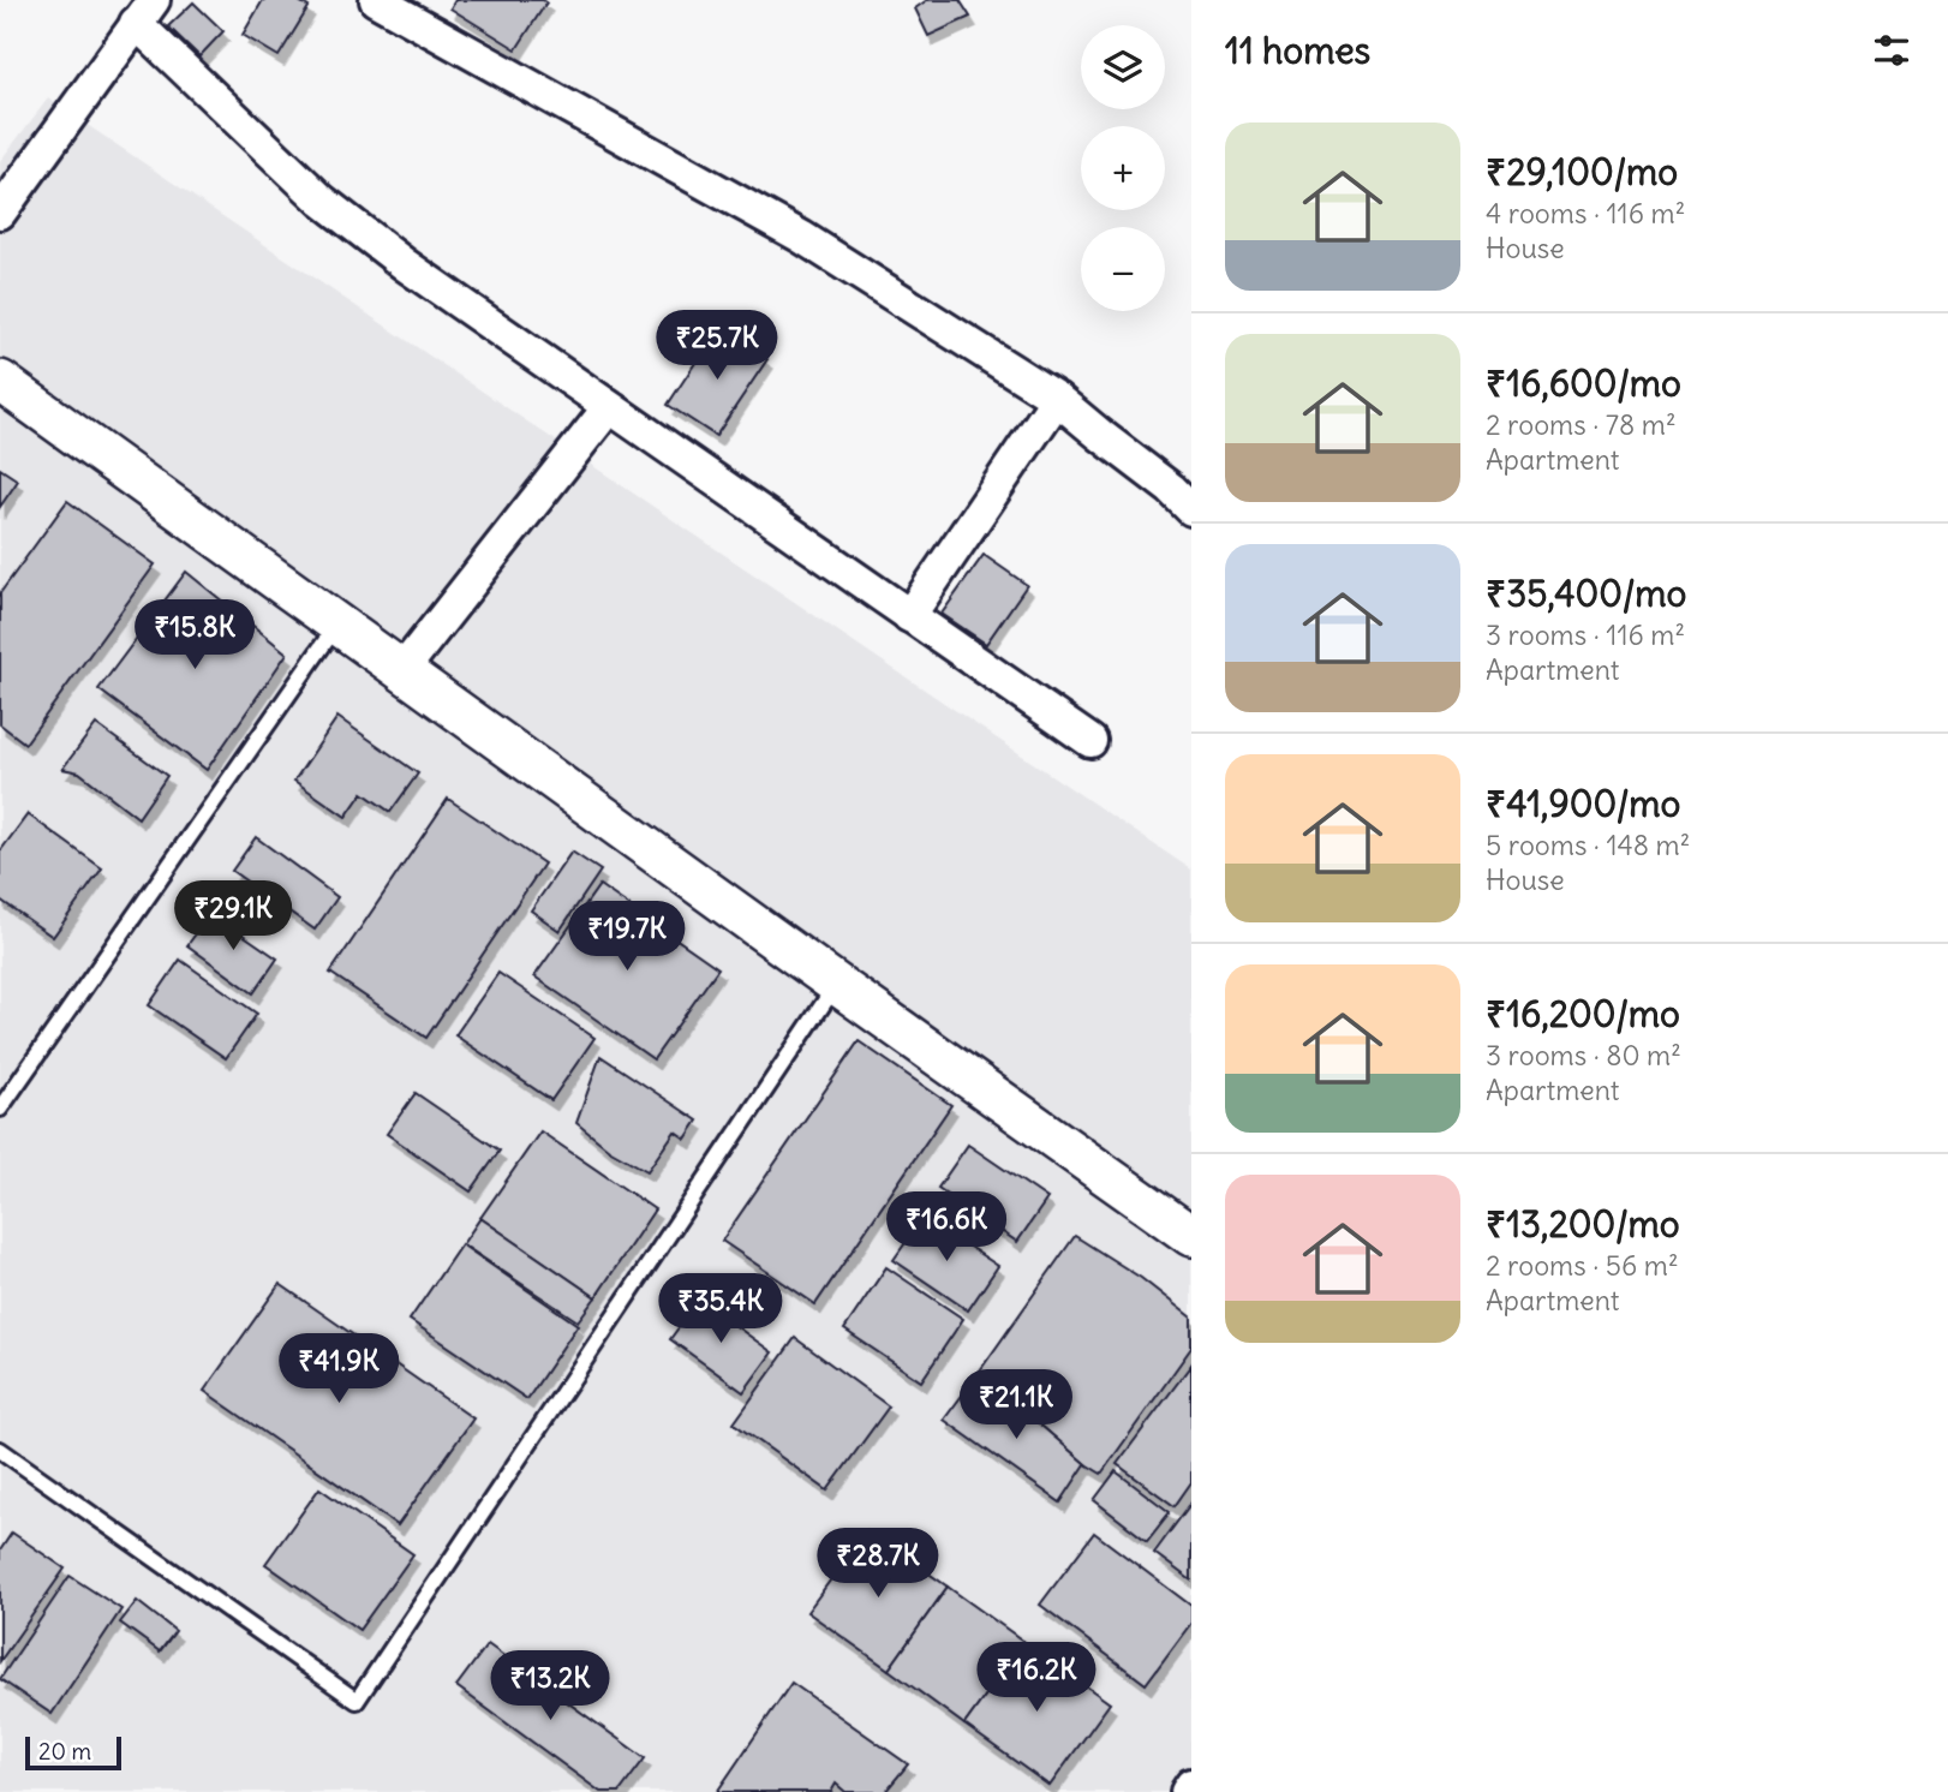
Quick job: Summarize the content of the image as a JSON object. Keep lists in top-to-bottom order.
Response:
{
  "scale_bar": "20 m",
  "page": {
    "heading": "11 homes",
    "map_buttons": ["+", "−"],
    "list": [
      {
        "name": "₹29,100/mo",
        "note": "4 rooms · 116 m² · House"
      },
      {
        "name": "₹16,600/mo",
        "note": "2 rooms · 78 m² · Apartment"
      },
      {
        "name": "₹35,400/mo",
        "note": "3 rooms · 116 m² · Apartment"
      },
      {
        "name": "₹41,900/mo",
        "note": "5 rooms · 148 m² · House"
      },
      {
        "name": "₹16,200/mo",
        "note": "3 rooms · 80 m² · Apartment"
      },
      {
        "name": "₹13,200/mo",
        "note": "2 rooms · 56 m² · Apartment"
      }
    ],
    "price": [
      "₹25.7K",
      "₹15.8K",
      "₹29.1K",
      "₹19.7K",
      "₹16.6K",
      "₹35.4K",
      "₹41.9K",
      "₹21.1K",
      "₹28.7K",
      "₹16.2K",
      "₹13.2K"
    ],
    "scale": "20 m"
  }
}
